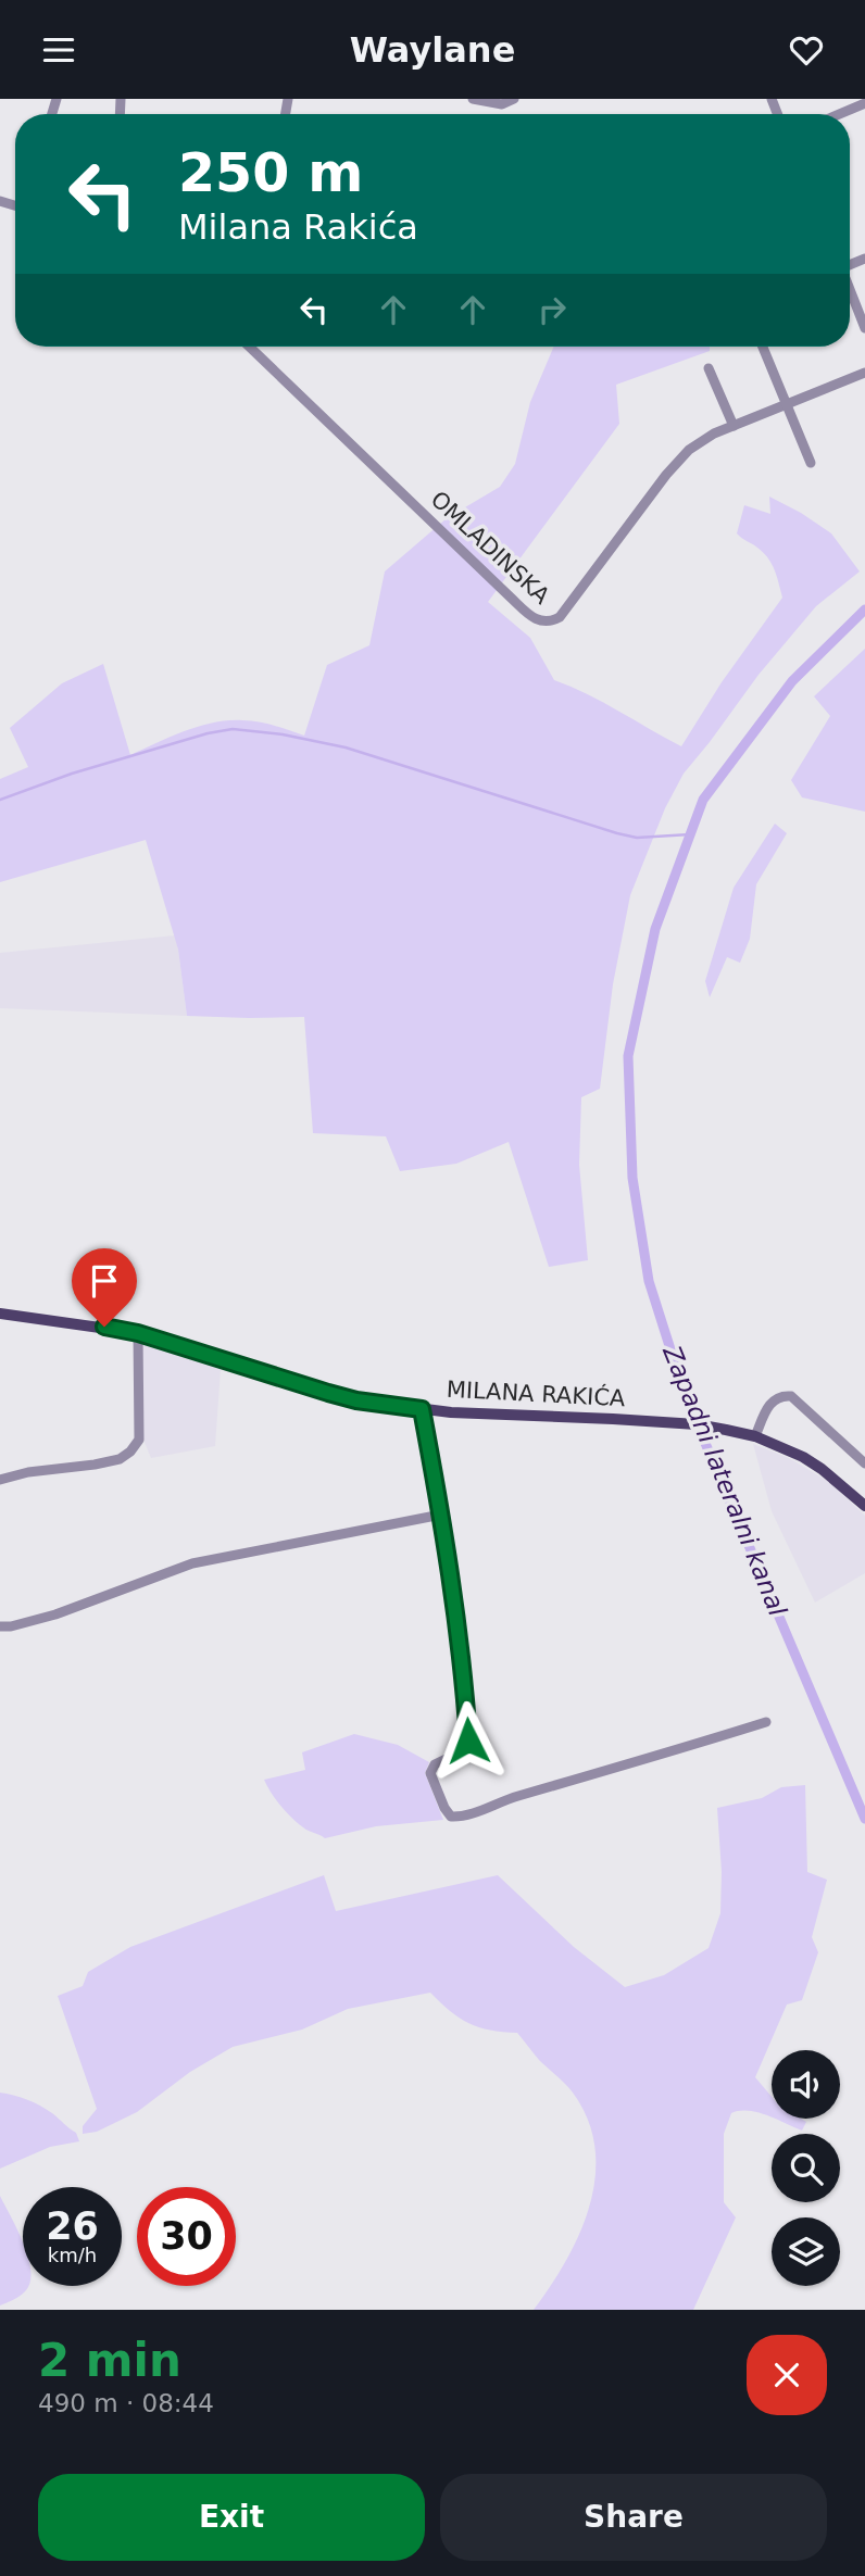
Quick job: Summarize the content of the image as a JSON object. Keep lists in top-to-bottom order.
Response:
{
  "streets": {
    "main road": ["MILANA RAKIĆA"],
    "street": ["OMLADINSKA"]
  },
  "water": ["Zapadni lateralni kanal"],
  "page": {
    "header": "Waylane",
    "turn": ["250 m", "Milana Rakića"],
    "speed": "26 km/h",
    "limit": "30",
    "heading": ["2 min", "490 m · 08:44"],
    "buttons": ["Exit", "Share"]
  }
}
